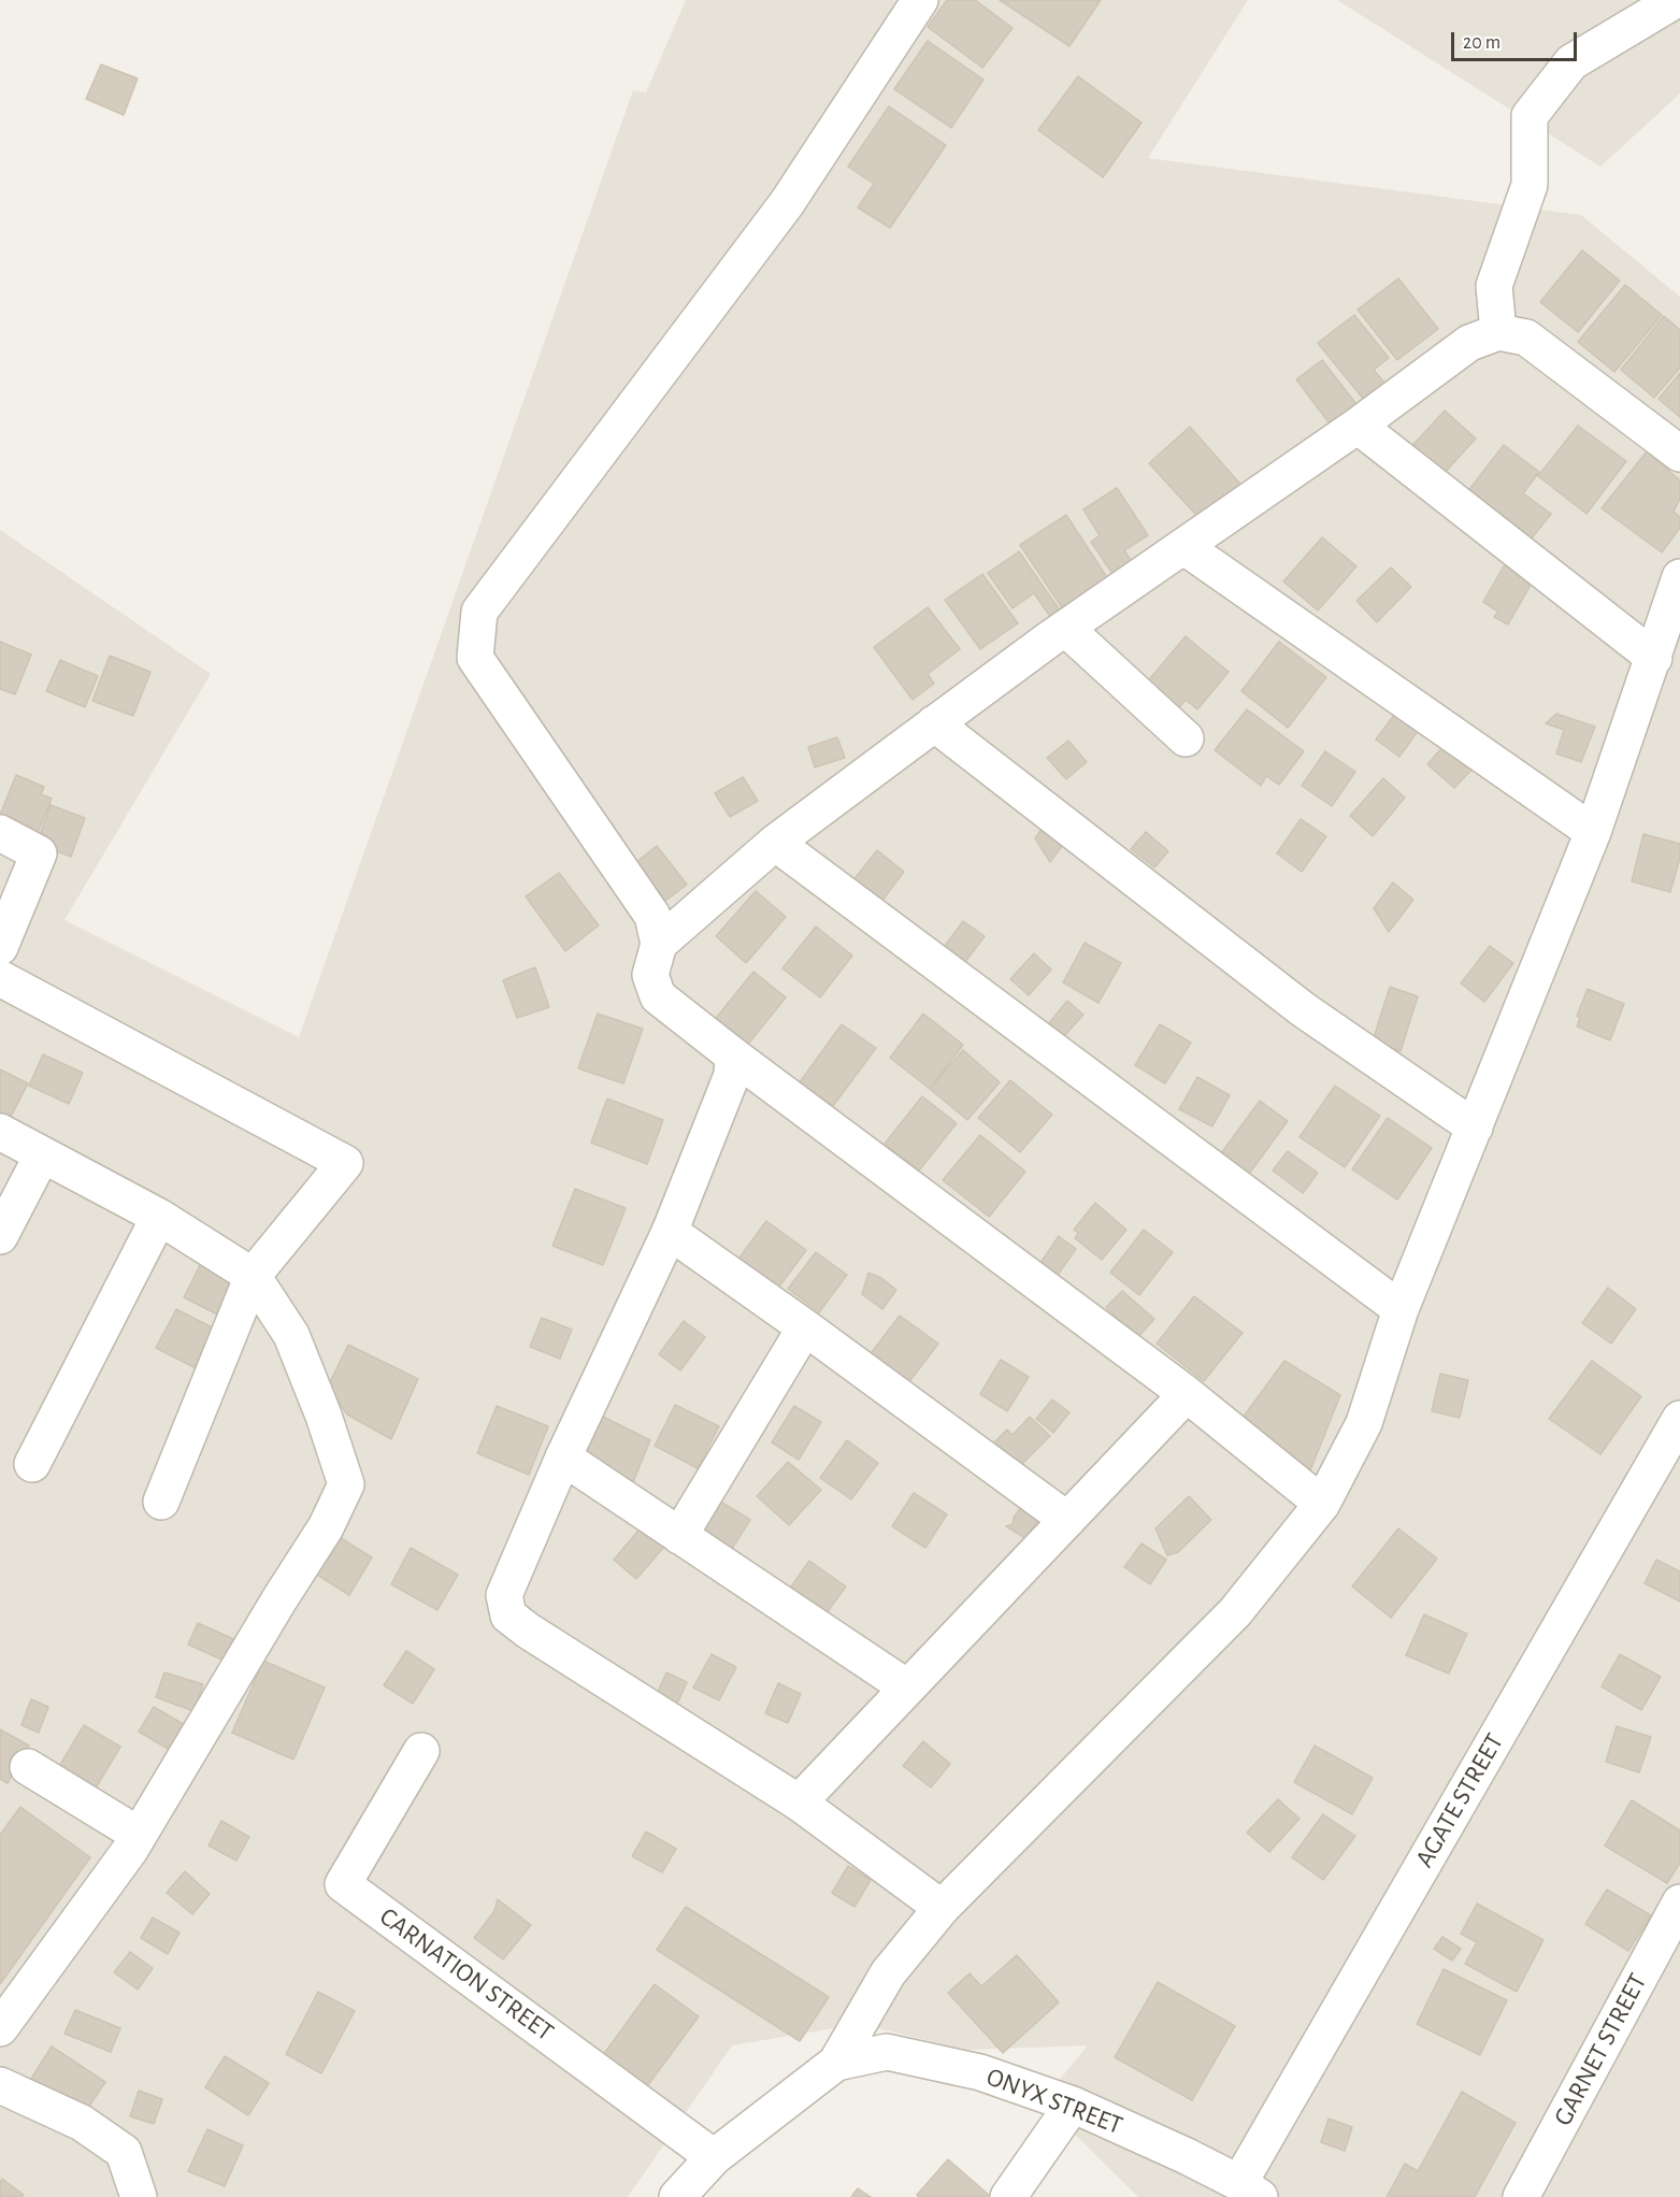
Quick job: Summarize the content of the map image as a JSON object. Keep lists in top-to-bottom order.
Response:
{
  "streets": {
    "street": [
      "AGATE STREET",
      "CARNATION STREET",
      "GARNET STREET",
      "ONYX STREET"
    ]
  },
  "crossings": [
    ["AGATE STREET", "ONYX STREET"]
  ],
  "scale_bar": "20 m"
}
